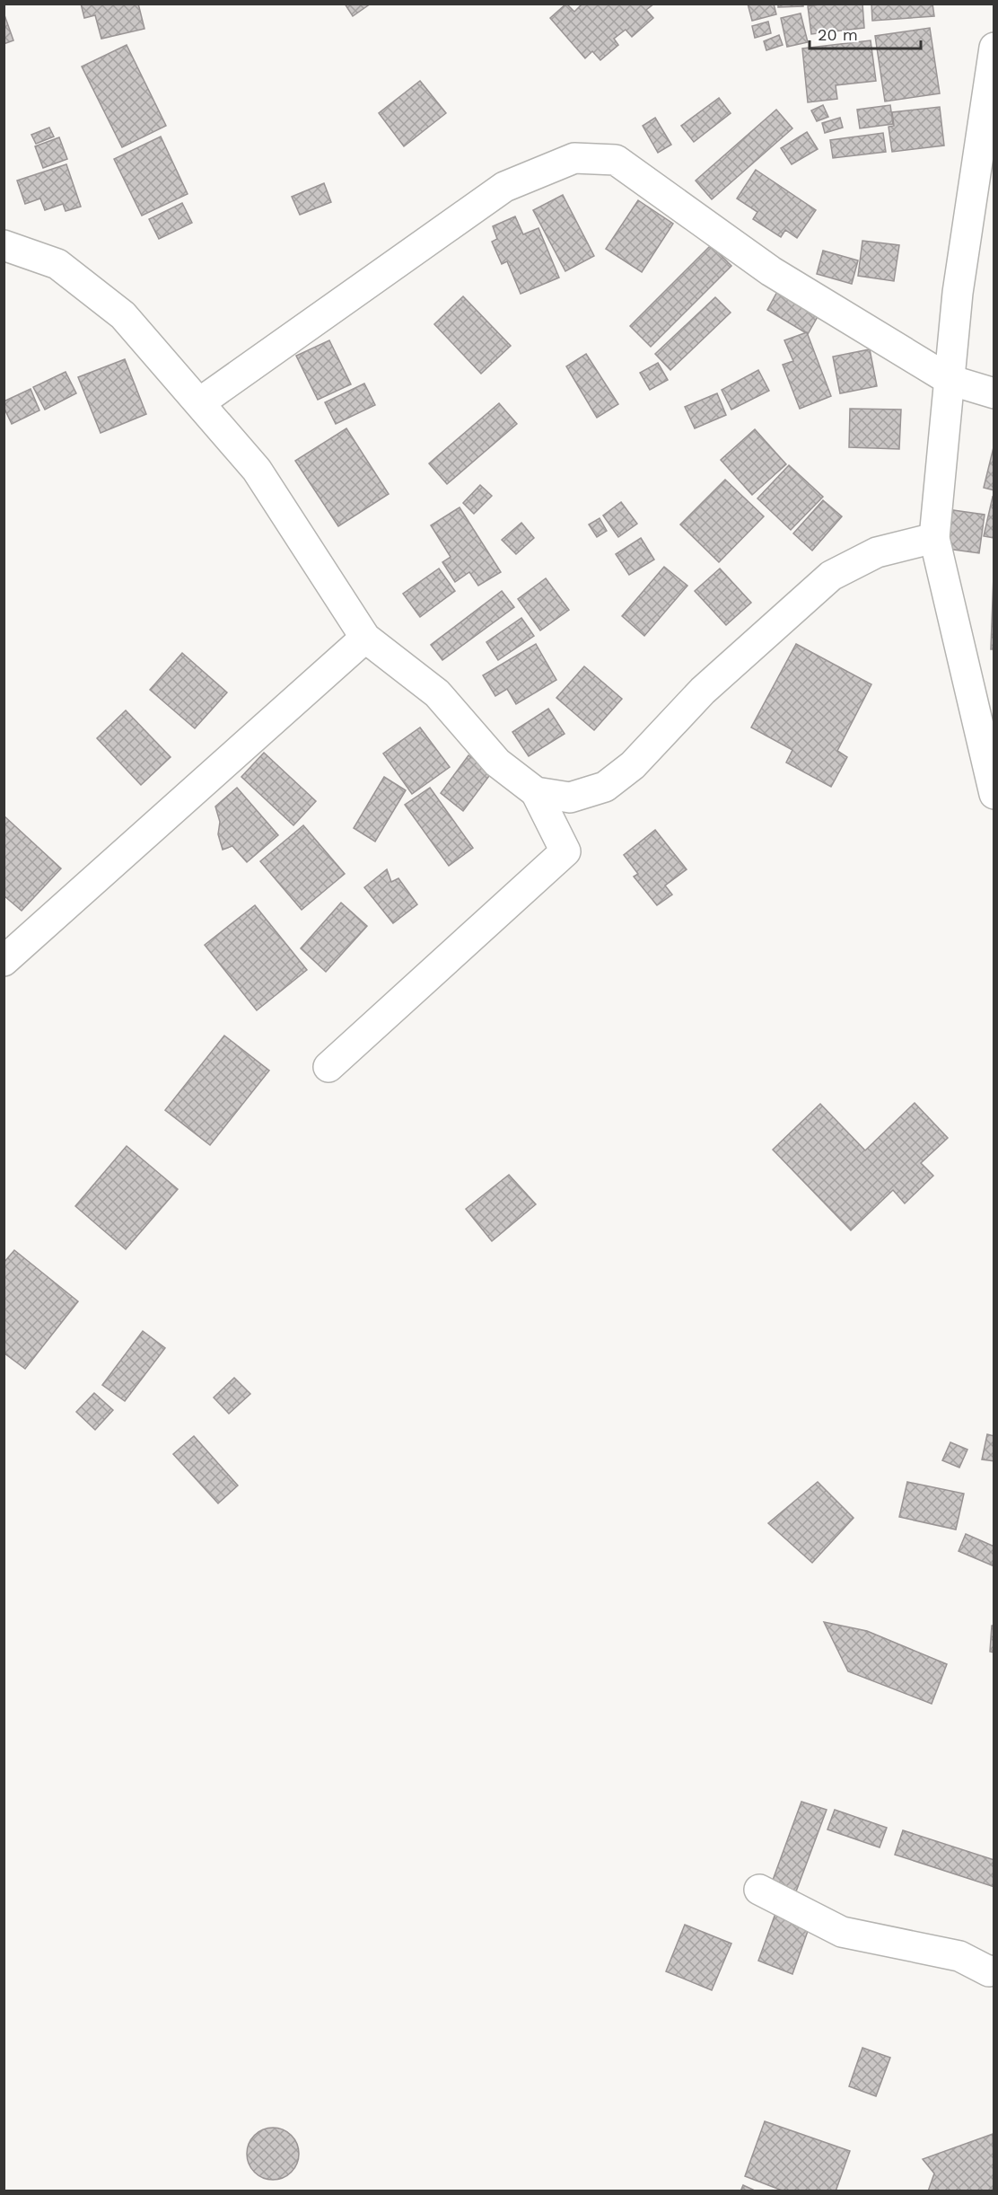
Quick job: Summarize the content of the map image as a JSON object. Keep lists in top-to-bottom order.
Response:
{
  "scale_bar": "20 m"
}
